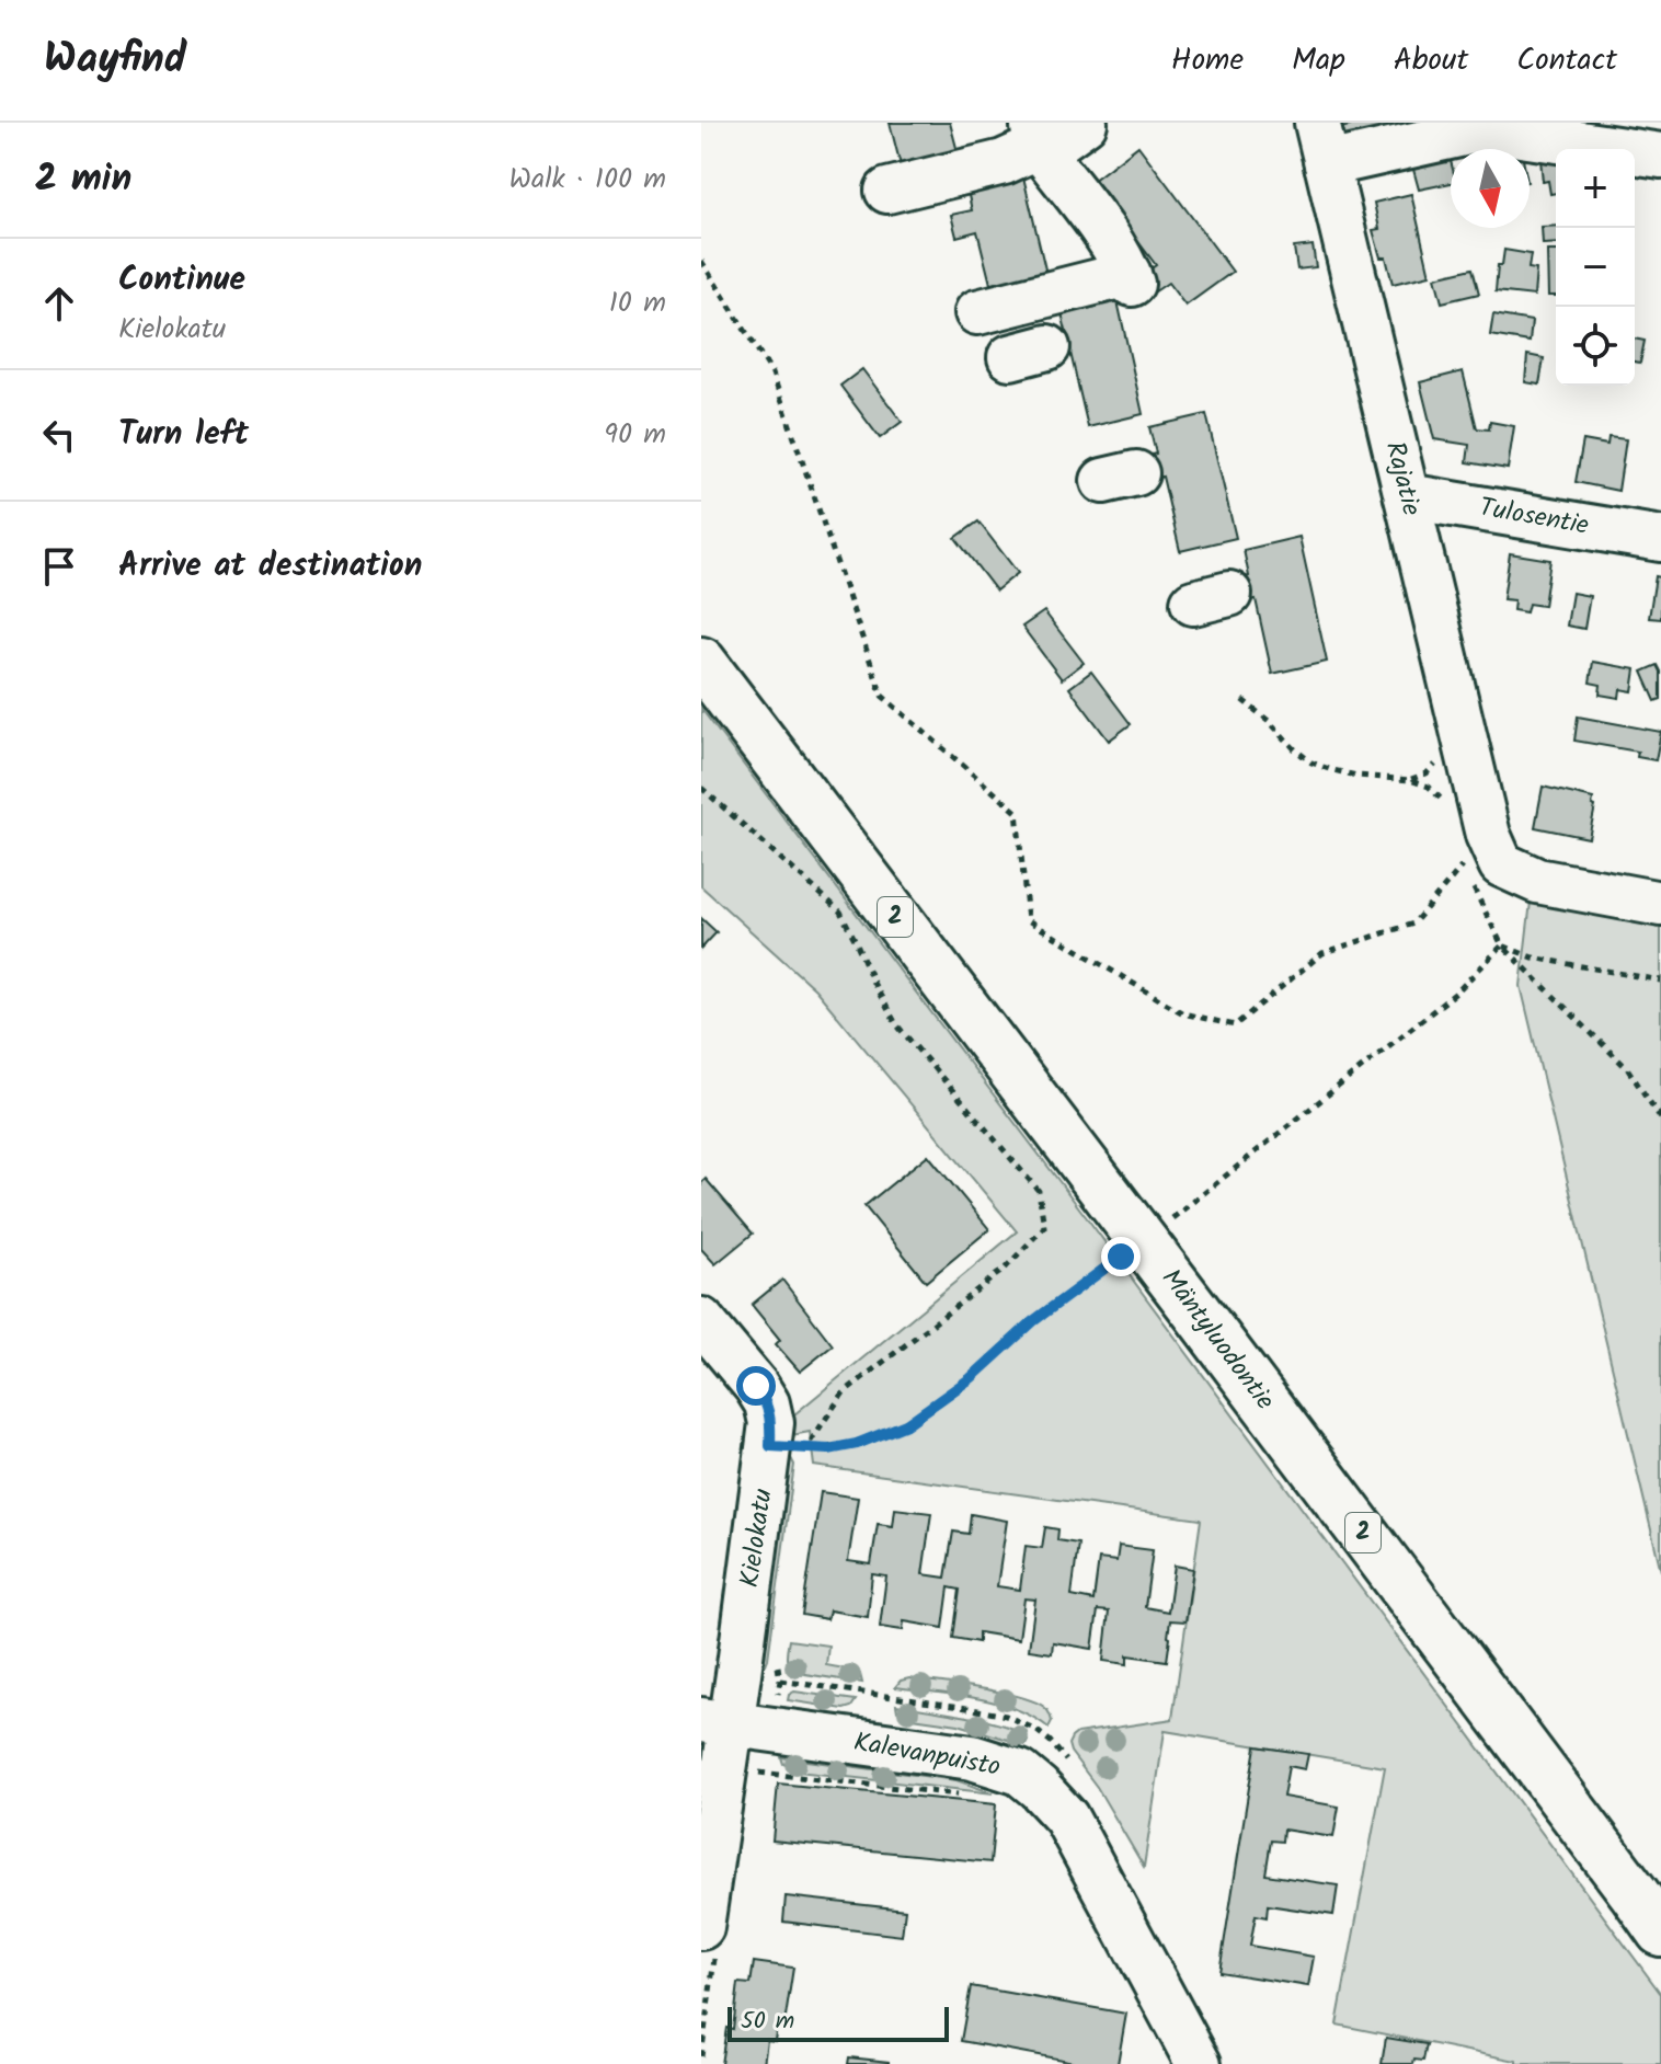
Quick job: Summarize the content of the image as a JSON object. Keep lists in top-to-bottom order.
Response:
{
  "streets": {
    "highway": ["2", "Mäntyluodontie"],
    "street": [
      "Rajatie",
      "Tulosentie",
      "Kielokatu",
      "Kalevanpuisto"
    ]
  },
  "crossings": [
    ["Rajatie", "Tulosentie"],
    ["Kielokatu", "Kalevanpuisto"]
  ],
  "scale_bar": "50 m",
  "north": "bottom",
  "page": {
    "header": "Wayfind",
    "nav": [
      "Home",
      "Map",
      "About",
      "Contact"
    ],
    "heading": ["2 min", "Walk · 100 m"],
    "map_buttons": ["+", "−"],
    "list": [
      ["Continue", "Kielokatu", "10 m"],
      ["Turn left", "90 m"],
      "Arrive at destination"
    ],
    "scale": "50 m"
  }
}
